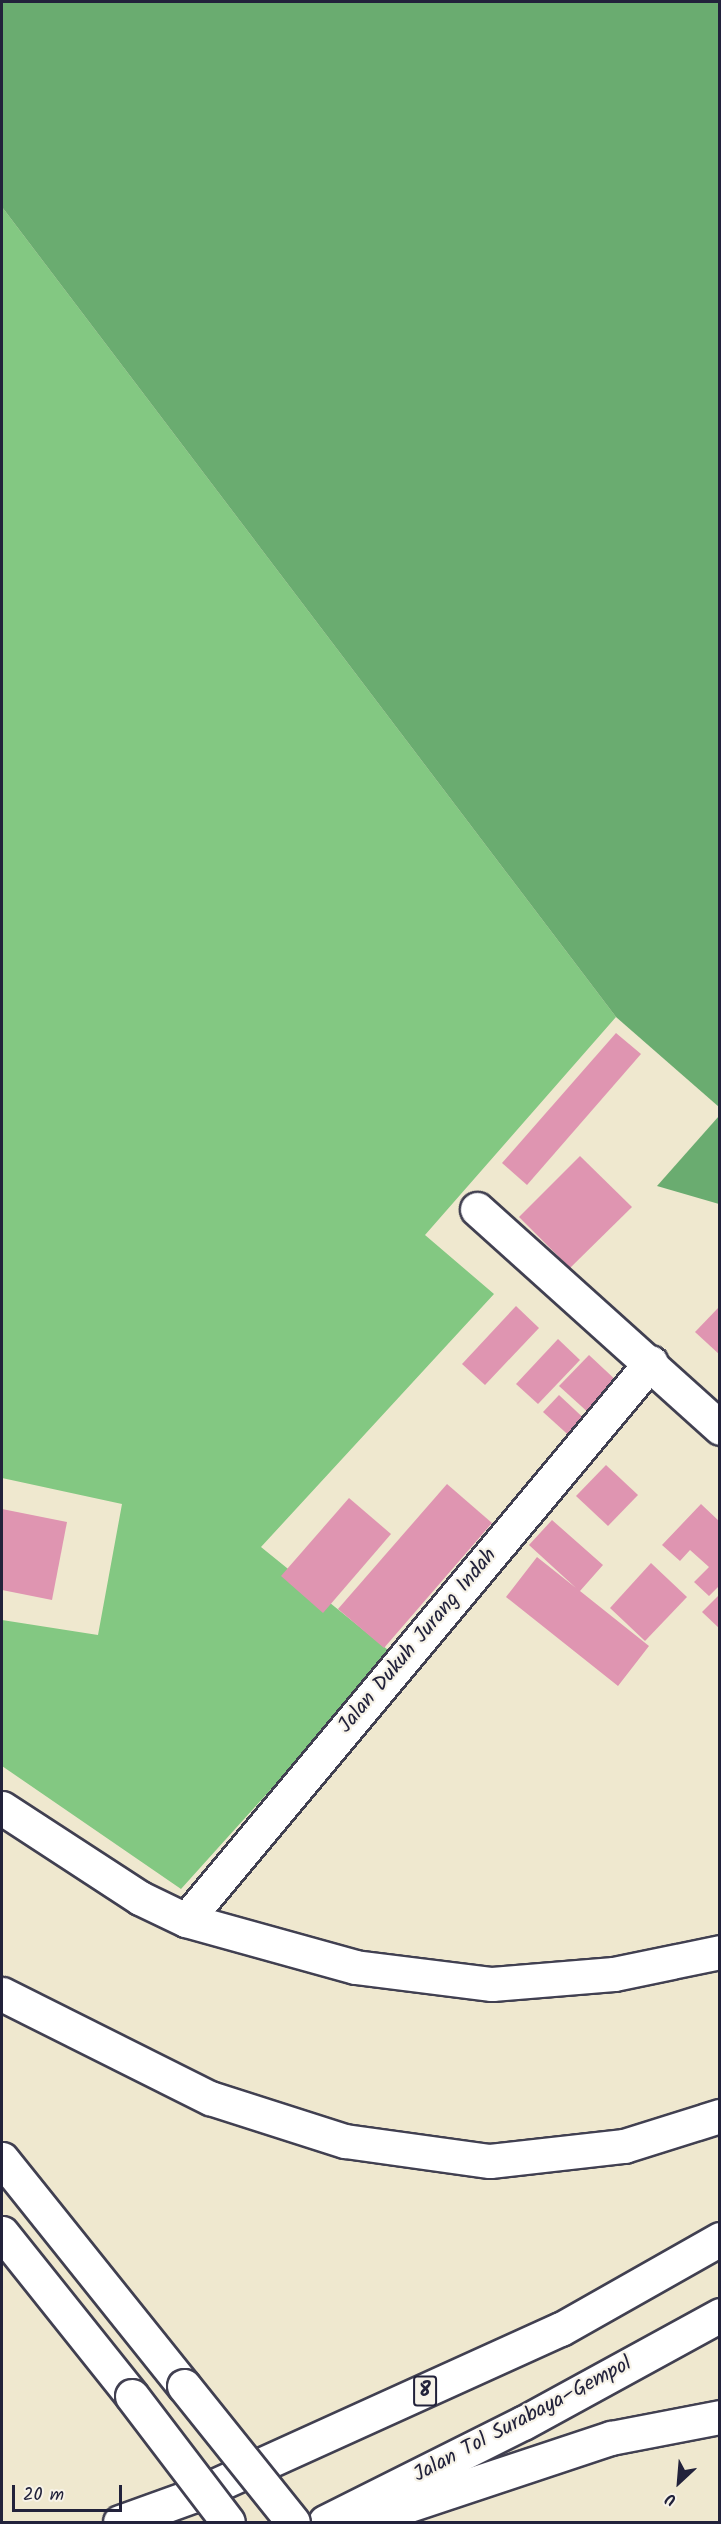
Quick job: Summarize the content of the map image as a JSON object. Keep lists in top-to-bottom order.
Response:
{
  "streets": {
    "main road": ["Jalan Dukuh Jurang Indah", "8", "Jalan Tol Surabaya–Gempol"]
  },
  "scale_bar": "20 m",
  "north": "bottom left"
}
